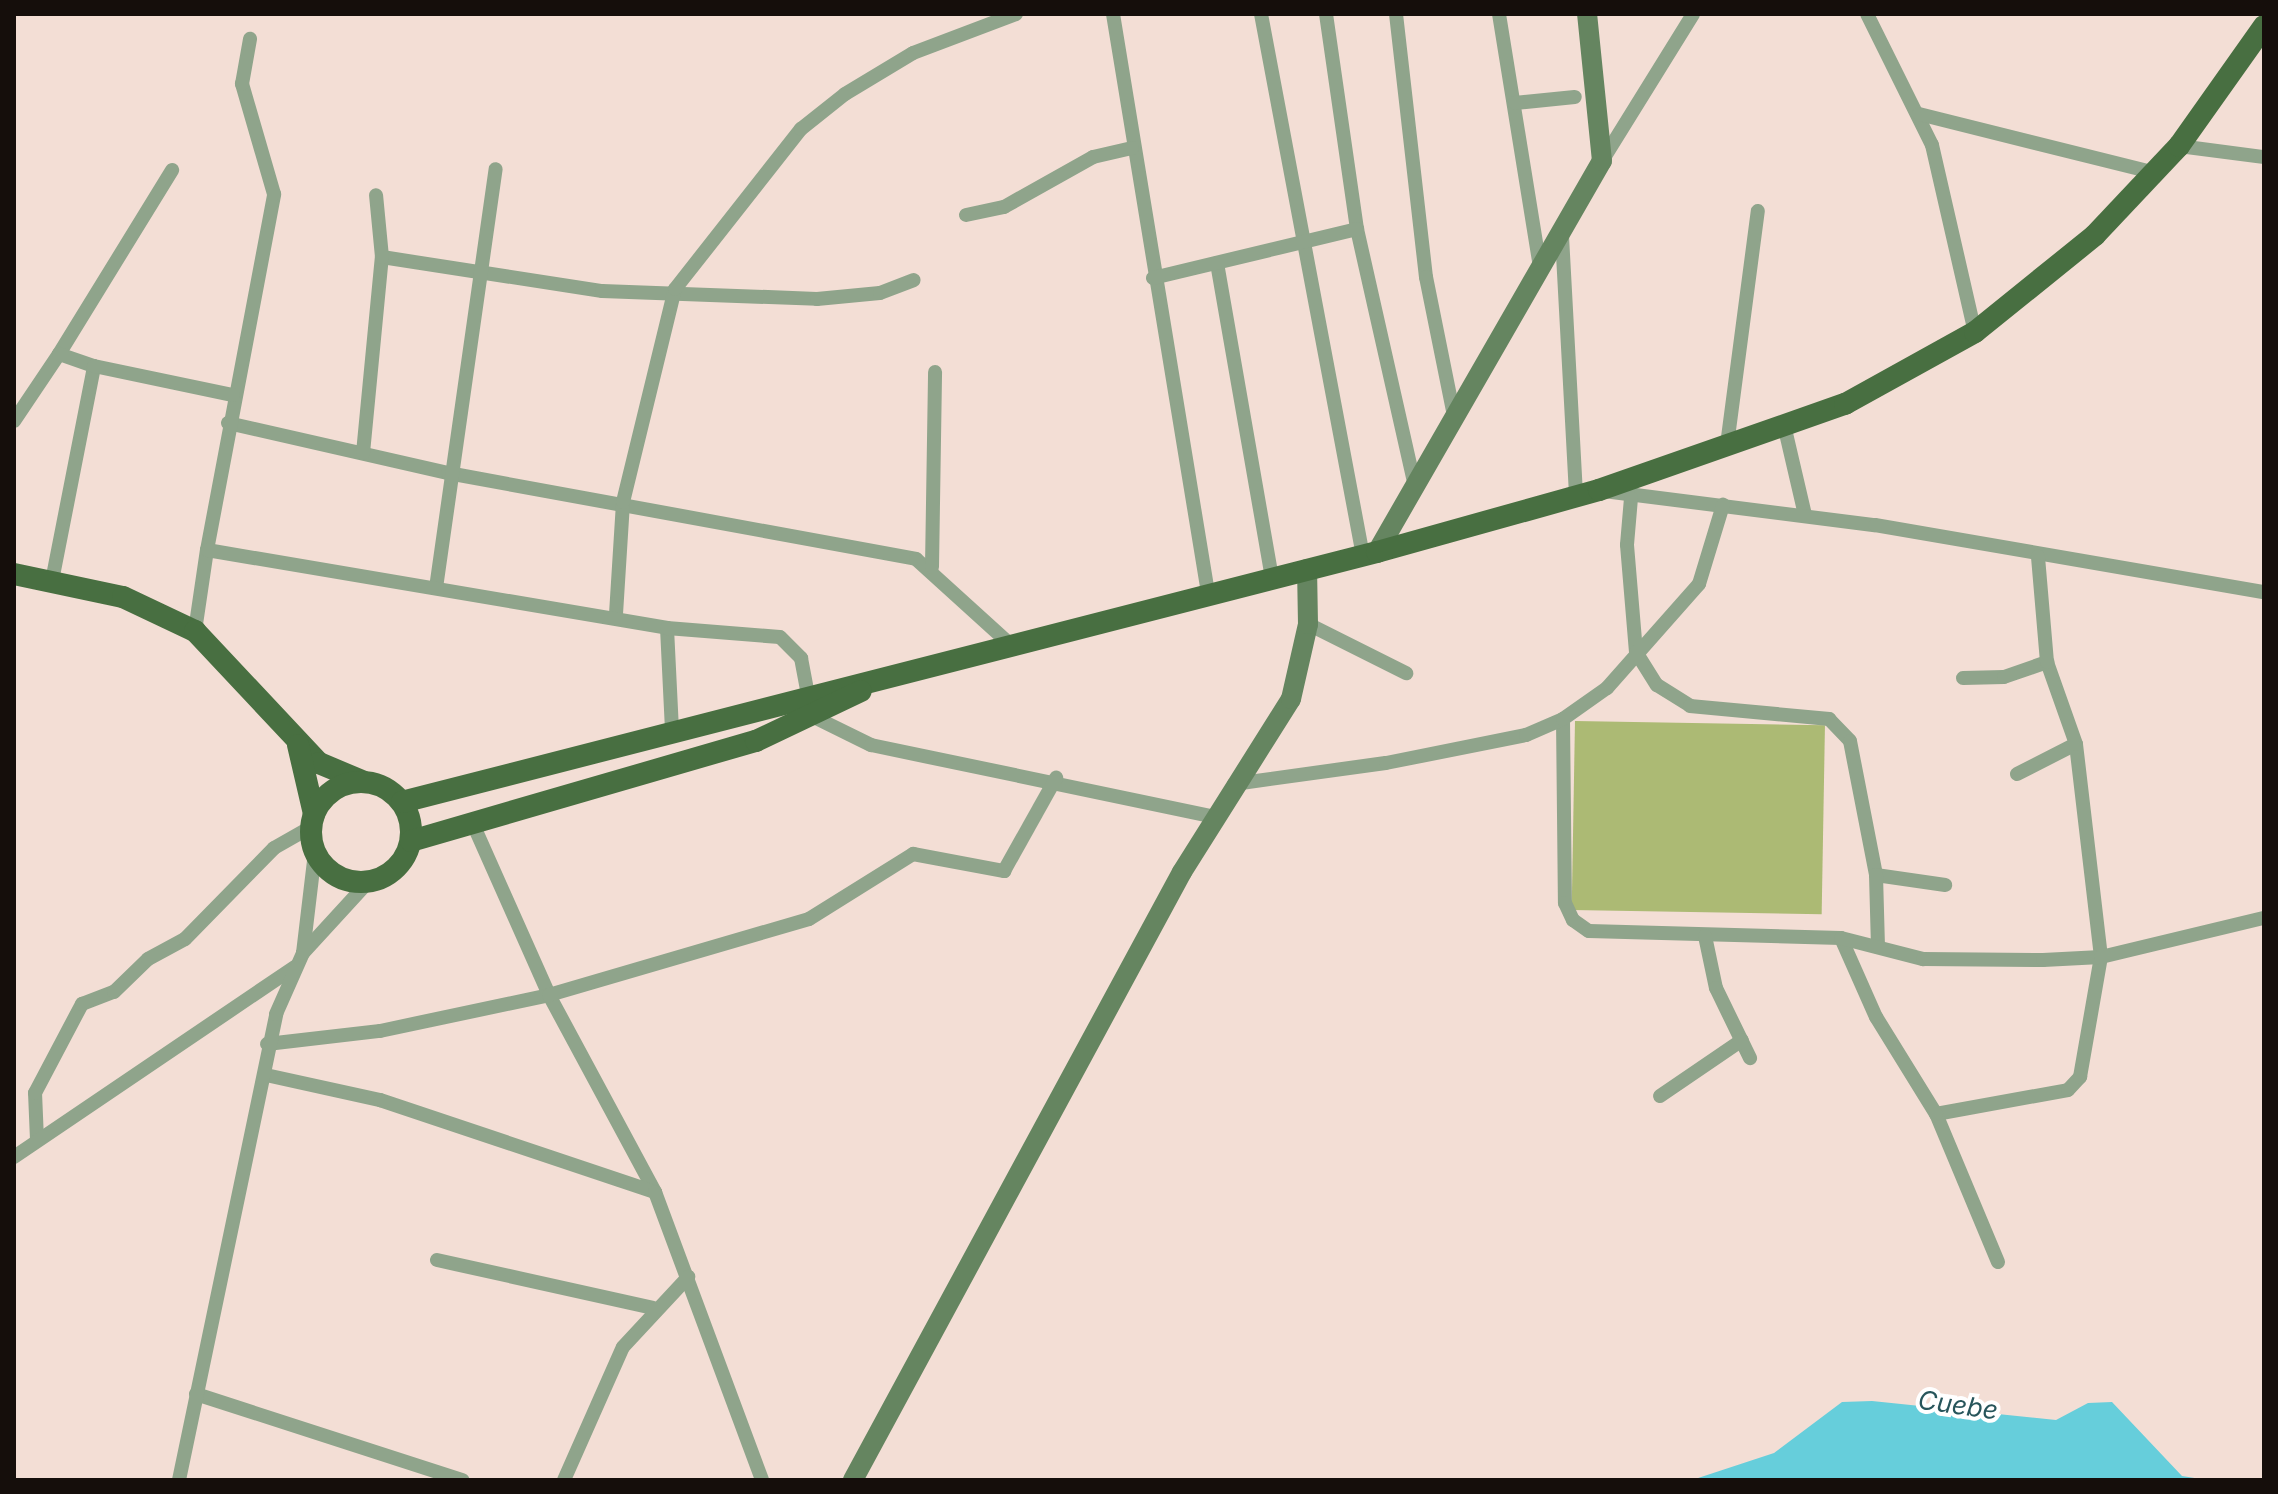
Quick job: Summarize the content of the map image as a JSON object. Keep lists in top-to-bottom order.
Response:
{
  "water": ["Cuebe"]
}
